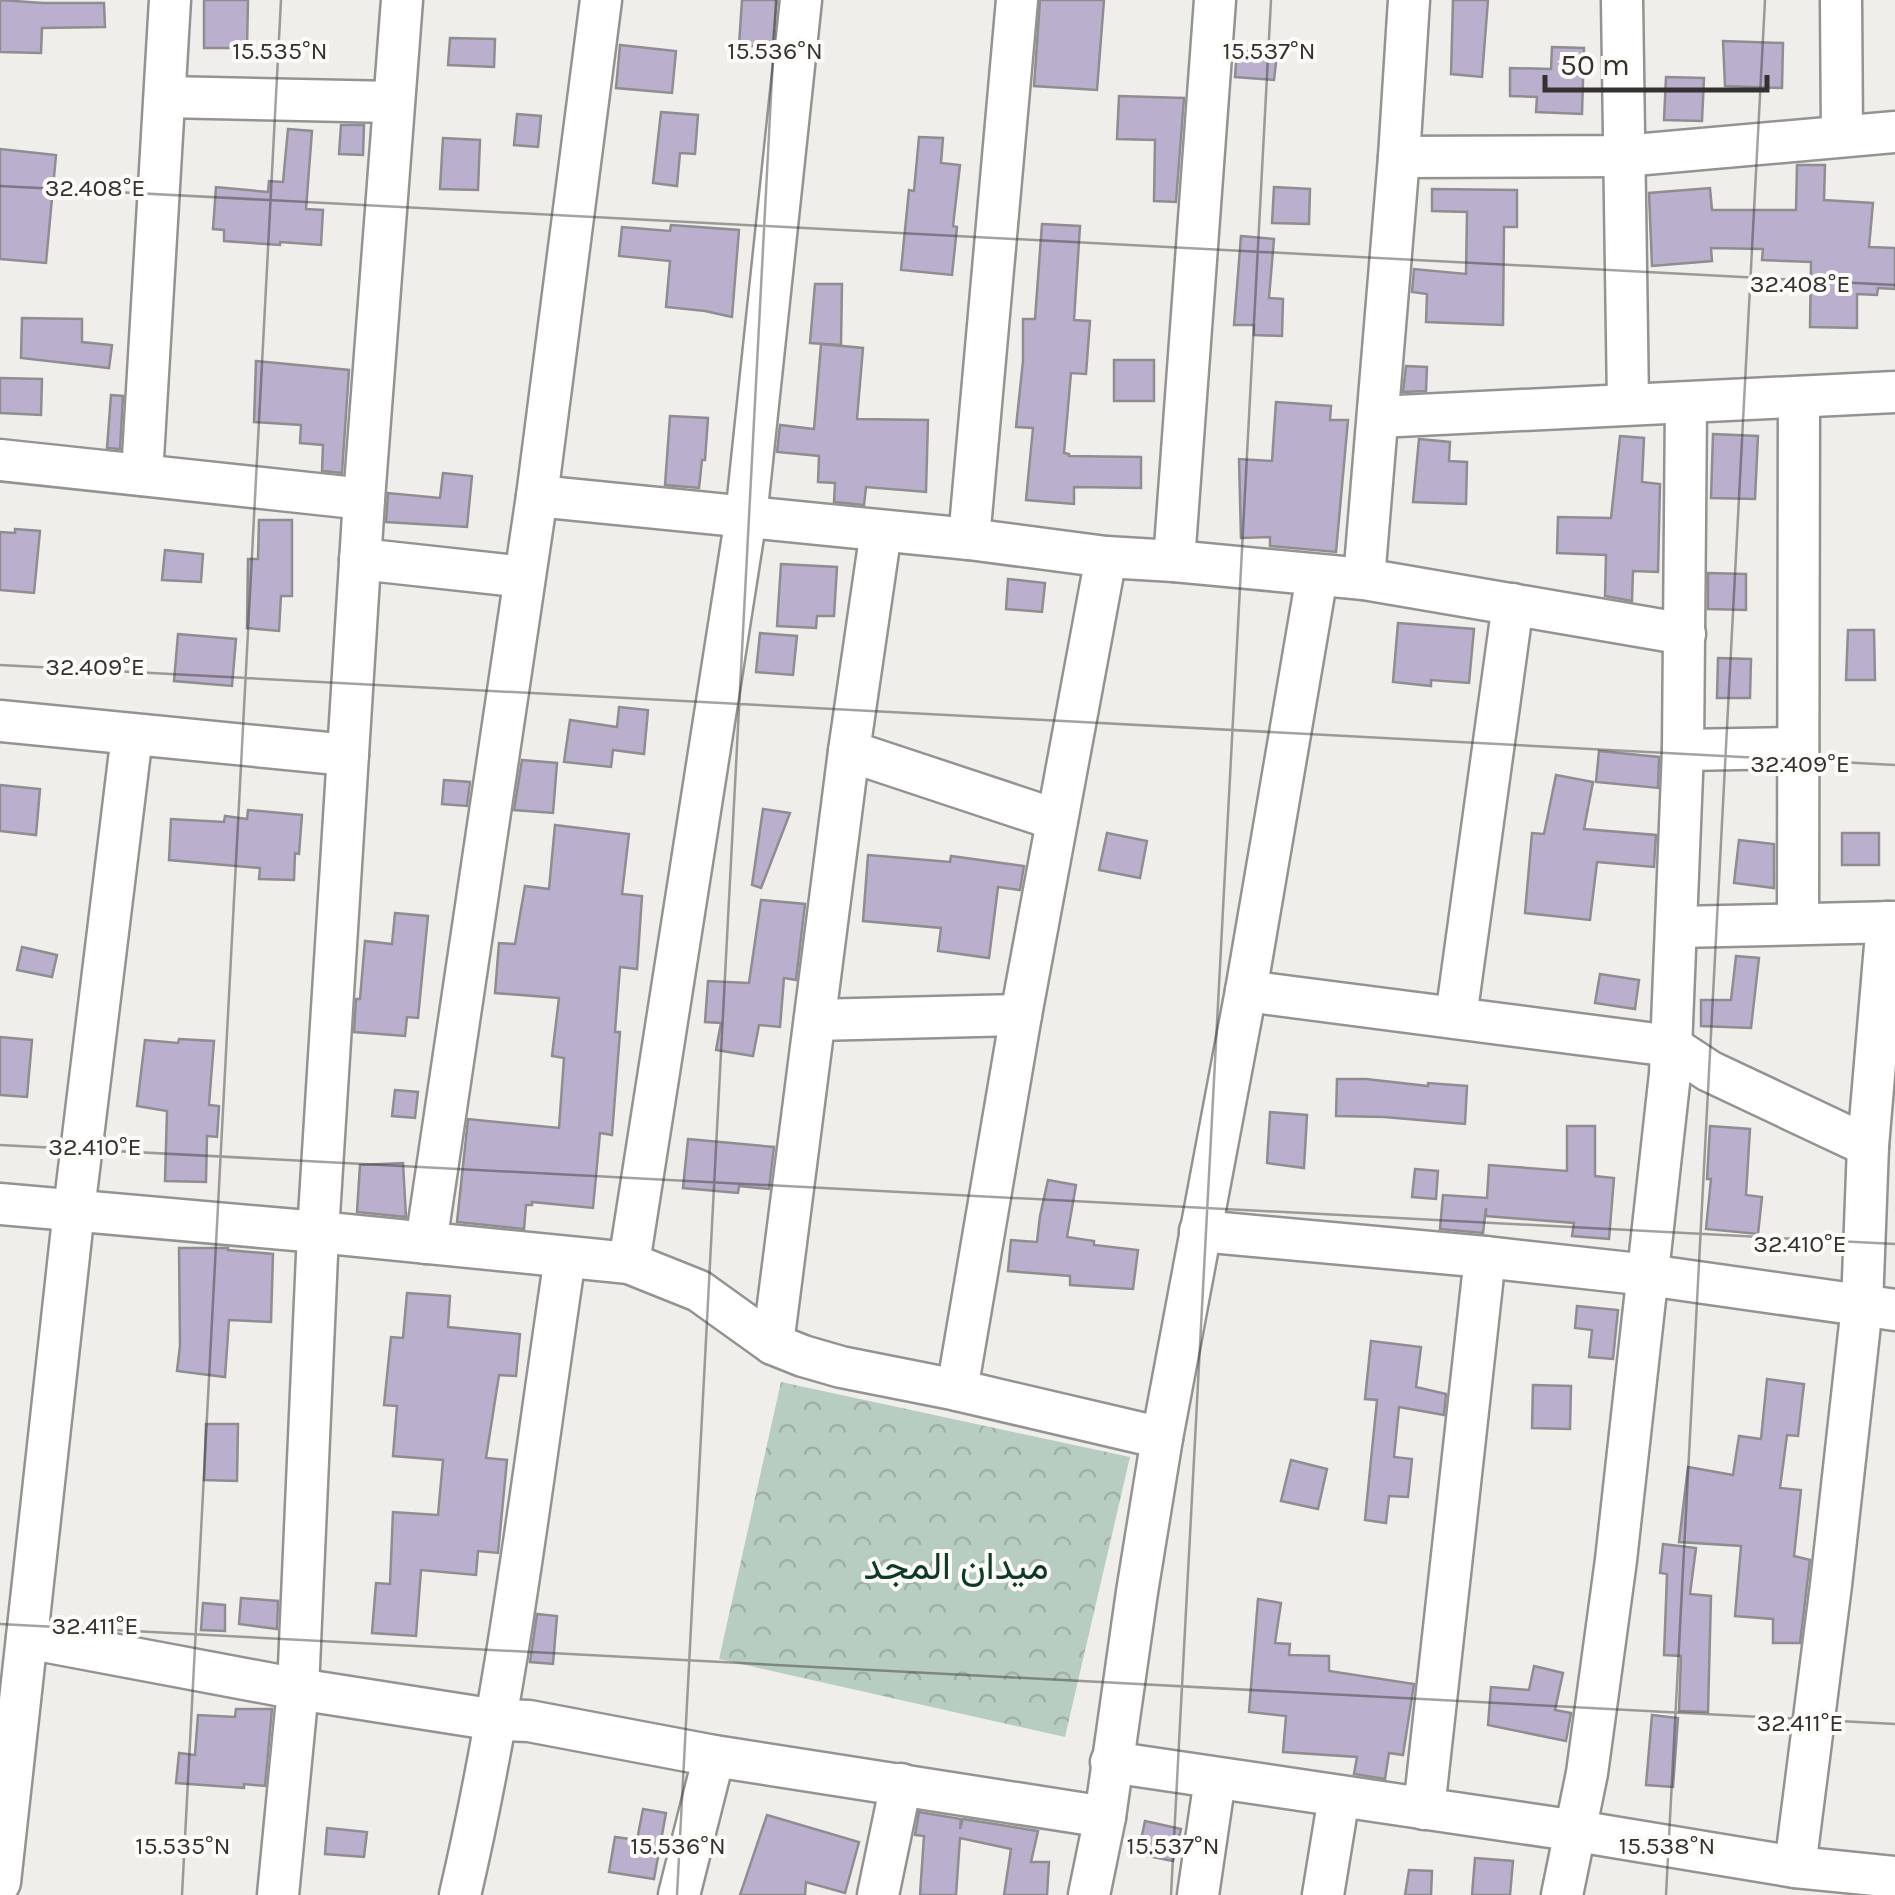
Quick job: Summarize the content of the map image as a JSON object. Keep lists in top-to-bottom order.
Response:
{
  "parks": ["ميدان المجد"],
  "scale_bar": "50 m",
  "coordinates": [
    "15.535°N",
    "15.536°N",
    "15.537°N",
    "32.408°E",
    "32.409°E",
    "32.410°E",
    "32.411°E",
    "15.538°N"
  ]
}
